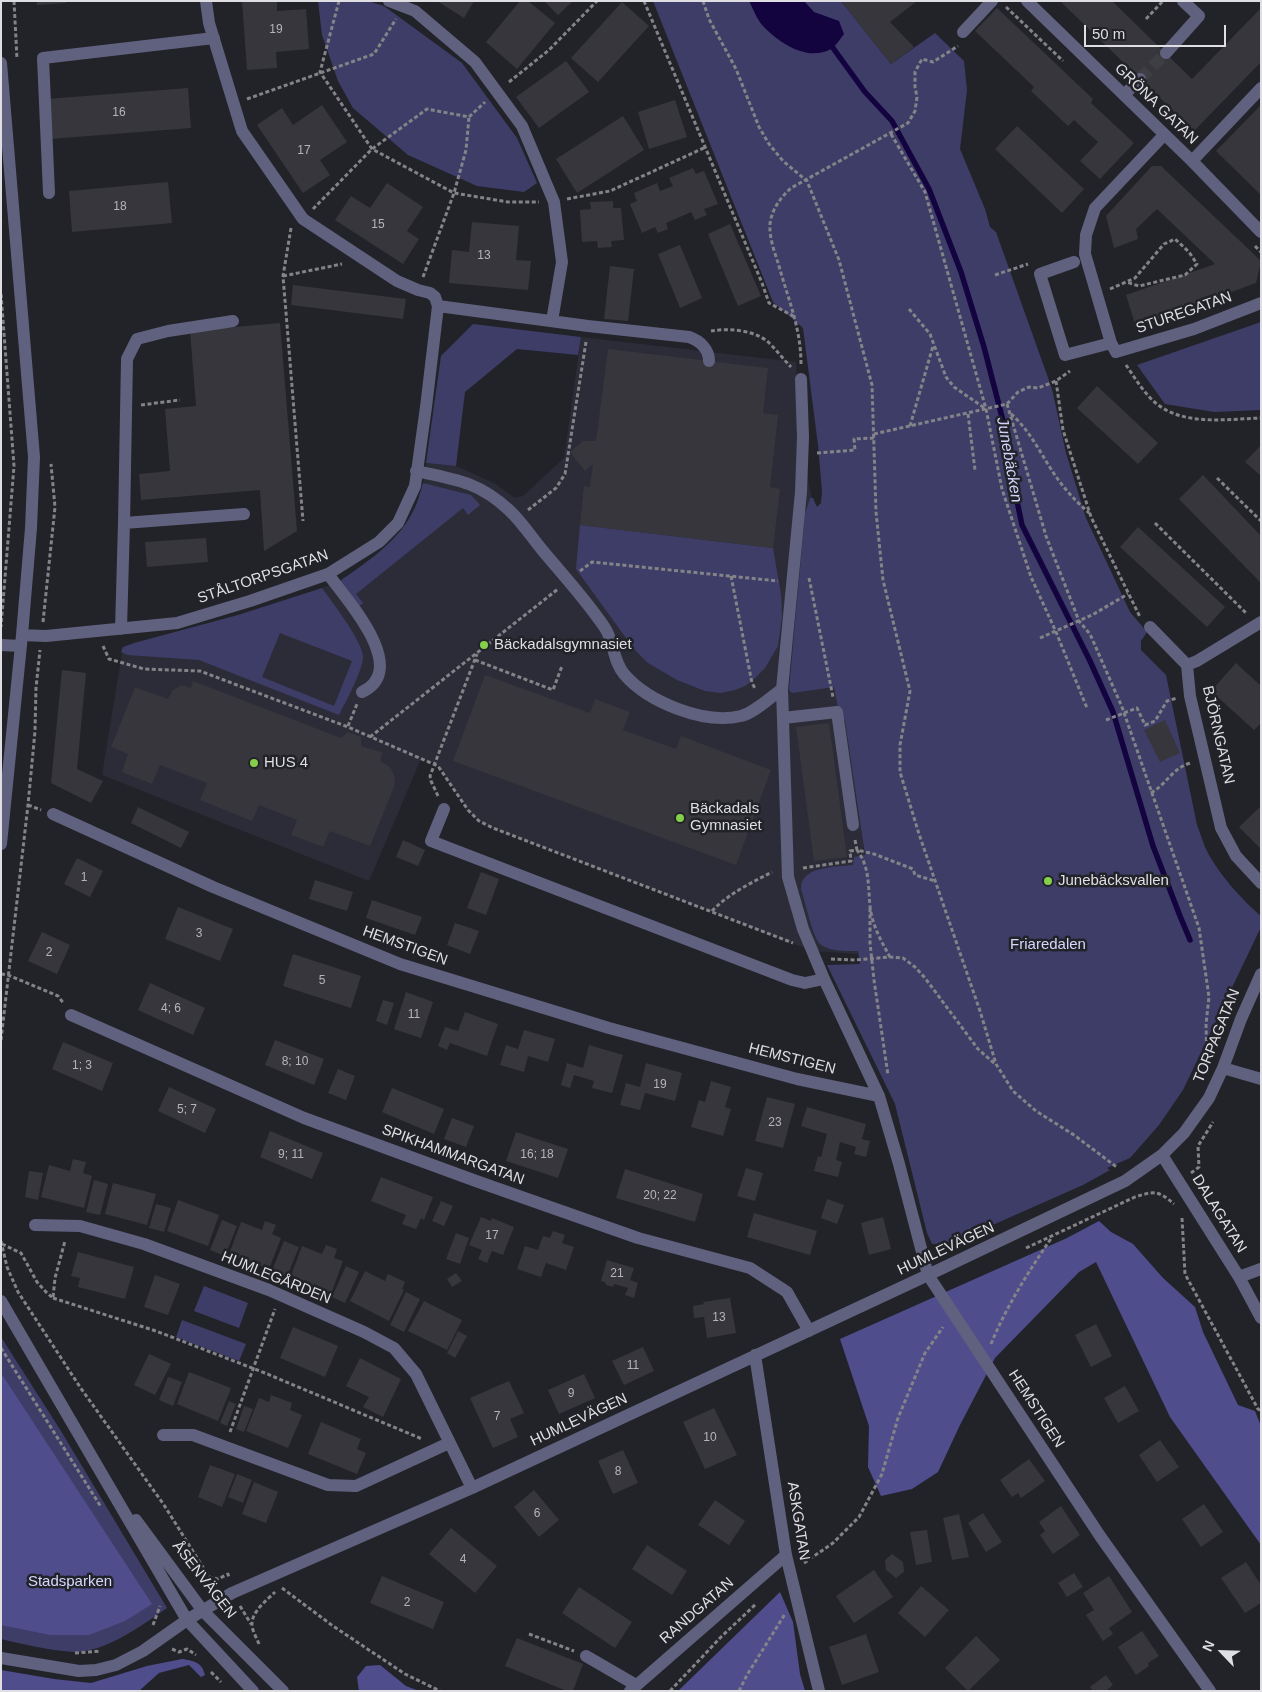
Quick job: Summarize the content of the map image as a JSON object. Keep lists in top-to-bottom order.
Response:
{
  "streets": {
    "street": [
      "GRÖNA GATAN",
      "STUREGATAN",
      "STÅLTORPSGATAN",
      "BJÖRNGATAN",
      "HEMSTIGEN",
      "TORPAGATAN",
      "SPIKHAMMARGATAN",
      "DALAGATAN",
      "HUMLEVÄGEN",
      "HUMLEGÅRDEN",
      "ASKGATAN",
      "ÅSENVÄGEN",
      "RANDGATAN"
    ]
  },
  "crossings": [
    ["HEMSTIGEN", "HUMLEVÄGEN"],
    ["TORPAGATAN", "DALAGATAN"],
    ["TORPAGATAN", "HUMLEVÄGEN"],
    ["SPIKHAMMARGATAN", "HUMLEVÄGEN"],
    ["DALAGATAN", "HUMLEVÄGEN"],
    ["HUMLEVÄGEN", "HUMLEGÅRDEN"],
    ["HUMLEVÄGEN", "ASKGATAN"],
    ["HUMLEVÄGEN", "ÅSENVÄGEN"],
    ["ASKGATAN", "RANDGATAN"]
  ],
  "water": ["Junebäcken"],
  "parks": ["Friaredalen", "Stadsparken"],
  "places": [
    "Bäckadalsgymnasiet",
    "HUS 4",
    "Bäckadals Gymnasiet",
    "Junebäcksvallen"
  ],
  "house_numbers": [
    "19",
    "16",
    "17",
    "18",
    "15",
    "13",
    "1",
    "3",
    "2",
    "5",
    "4; 6",
    "11",
    "8; 10",
    "1; 3",
    "19",
    "5; 7",
    "23",
    "9; 11",
    "16; 18",
    "20; 22",
    "17",
    "21",
    "13",
    "11",
    "9",
    "7",
    "10",
    "8",
    "6",
    "4",
    "2"
  ],
  "scale_bar": "50 m",
  "north": "top left"
}
